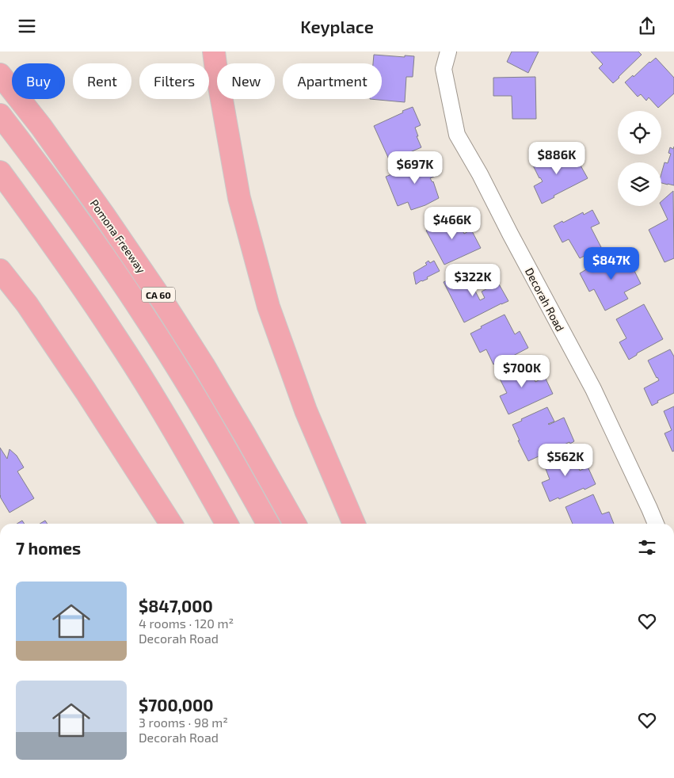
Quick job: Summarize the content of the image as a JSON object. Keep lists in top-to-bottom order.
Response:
{
  "streets": {
    "highway": ["Pomona Freeway", "CA 60"],
    "street": ["Decorah Road"]
  },
  "page": {
    "header": "Keyplace",
    "chip": [
      "Buy",
      "Rent",
      "Filters",
      "New",
      "Apartment"
    ],
    "price": [
      "$886K",
      "$697K",
      "$466K",
      "$847K",
      "$322K",
      "$700K",
      "$562K"
    ],
    "heading": "7 homes",
    "list": [
      {
        "name": "$847,000",
        "note": "4 rooms · 120 m² · Decorah Road"
      },
      {
        "name": "$700,000",
        "note": "3 rooms · 98 m² · Decorah Road"
      }
    ]
  }
}
